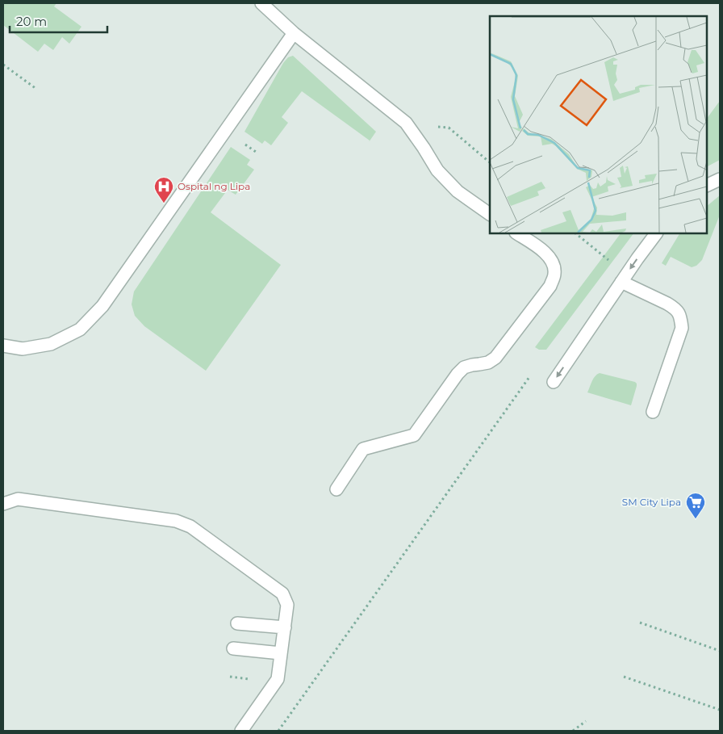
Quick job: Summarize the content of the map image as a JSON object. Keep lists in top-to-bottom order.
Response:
{
  "places": {
    "hospital": ["Ospital ng Lipa"],
    "supermarket": ["SM City Lipa"]
  },
  "scale_bar": "20 m"
}
